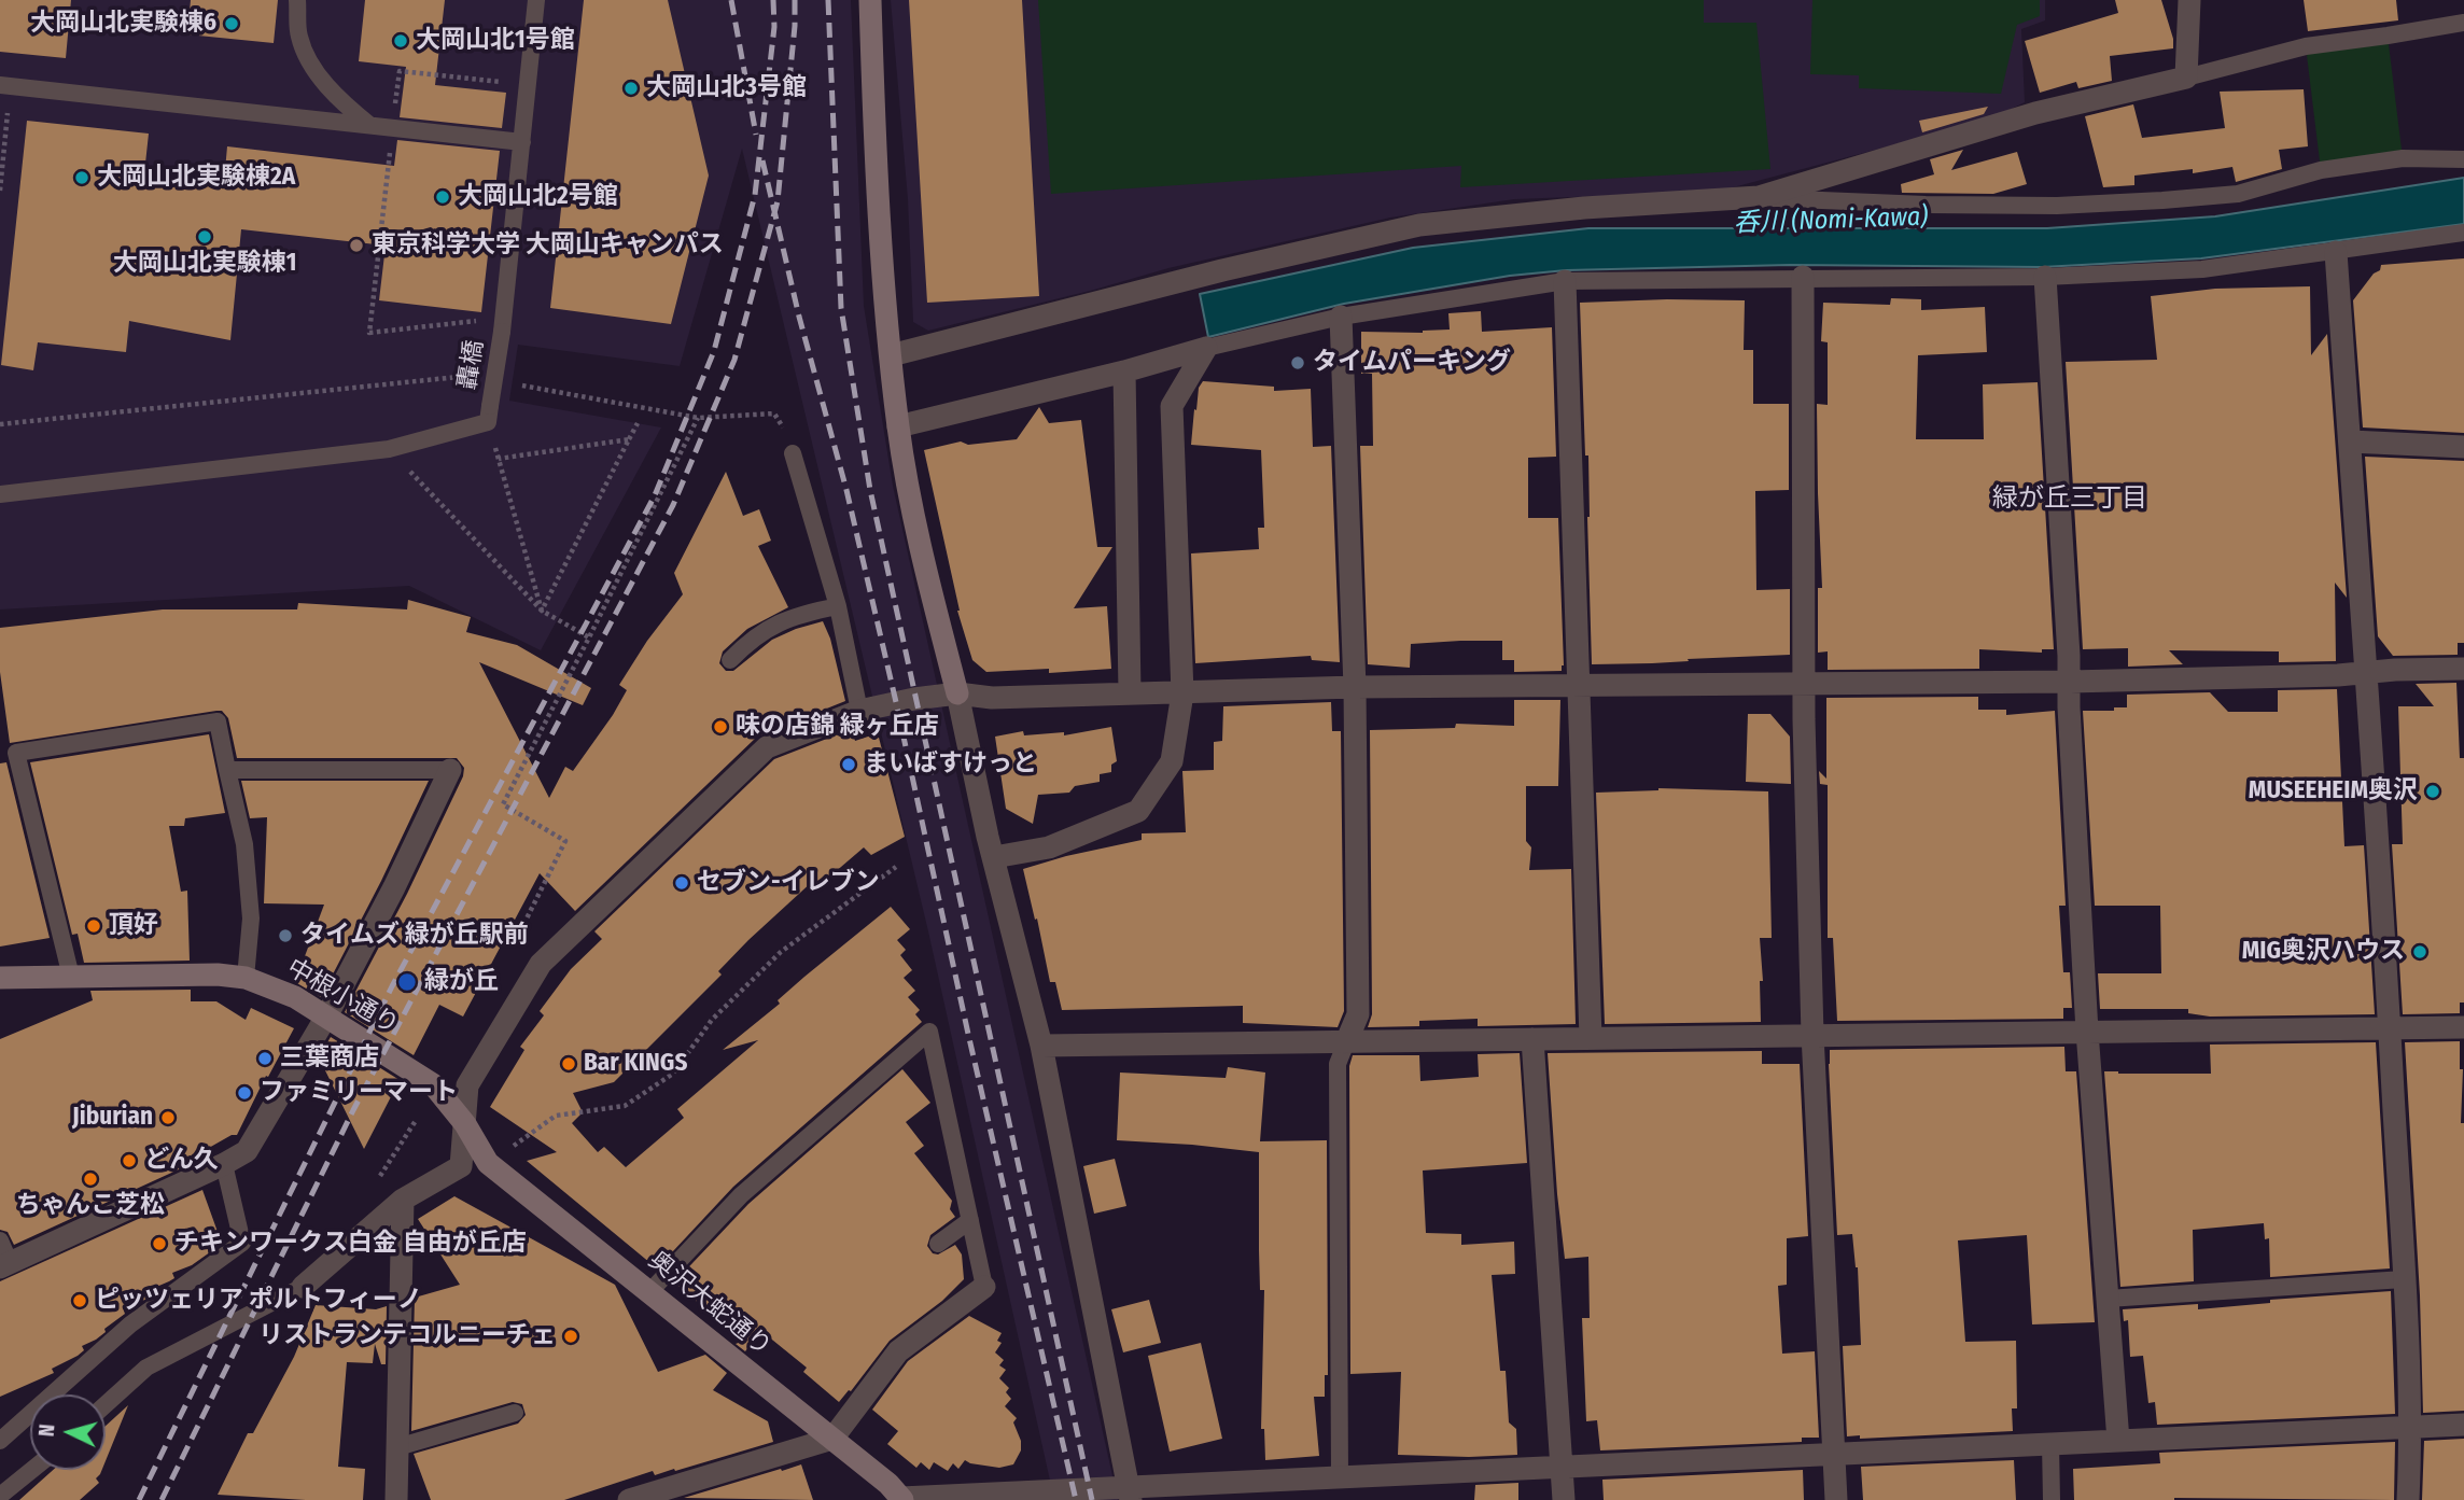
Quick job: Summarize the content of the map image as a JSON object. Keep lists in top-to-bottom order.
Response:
{
  "streets": {
    "street": ["中根小通り", "奥沢大蛇通り"],
    "lane": ["轟橋"]
  },
  "crossings": [
    ["中根小通り", "奥沢大蛇通り"]
  ],
  "districts": ["緑が丘三丁目"],
  "water": ["呑川 (Nomi-Kawa)"],
  "places": [
    "大岡山北実験棟6",
    "大岡山北1号館",
    "大岡山北3号館",
    "大岡山北実験棟2A",
    "大岡山北2号館",
    "大岡山北実験棟1",
    "東京科学大学 大岡山キャンパス",
    "タイムパーキング",
    "味の店錦 緑ヶ丘店",
    "まいばすけっと",
    "MUSEEHEIM奥沢",
    "セブン-イレブン",
    "頂好",
    "タイムズ 緑が丘駅前",
    "MIG奥沢ハウス",
    "緑が丘",
    "三葉商店",
    "Bar KINGS",
    "ファミリーマート",
    "Jiburian",
    "どん久",
    "ちゃんこ芝松",
    "チキンワークス白金 自由が丘店",
    "ピッツェリア ポルトフィーノ",
    "リストランテコルニーチェ"
  ],
  "north": "left"
}
